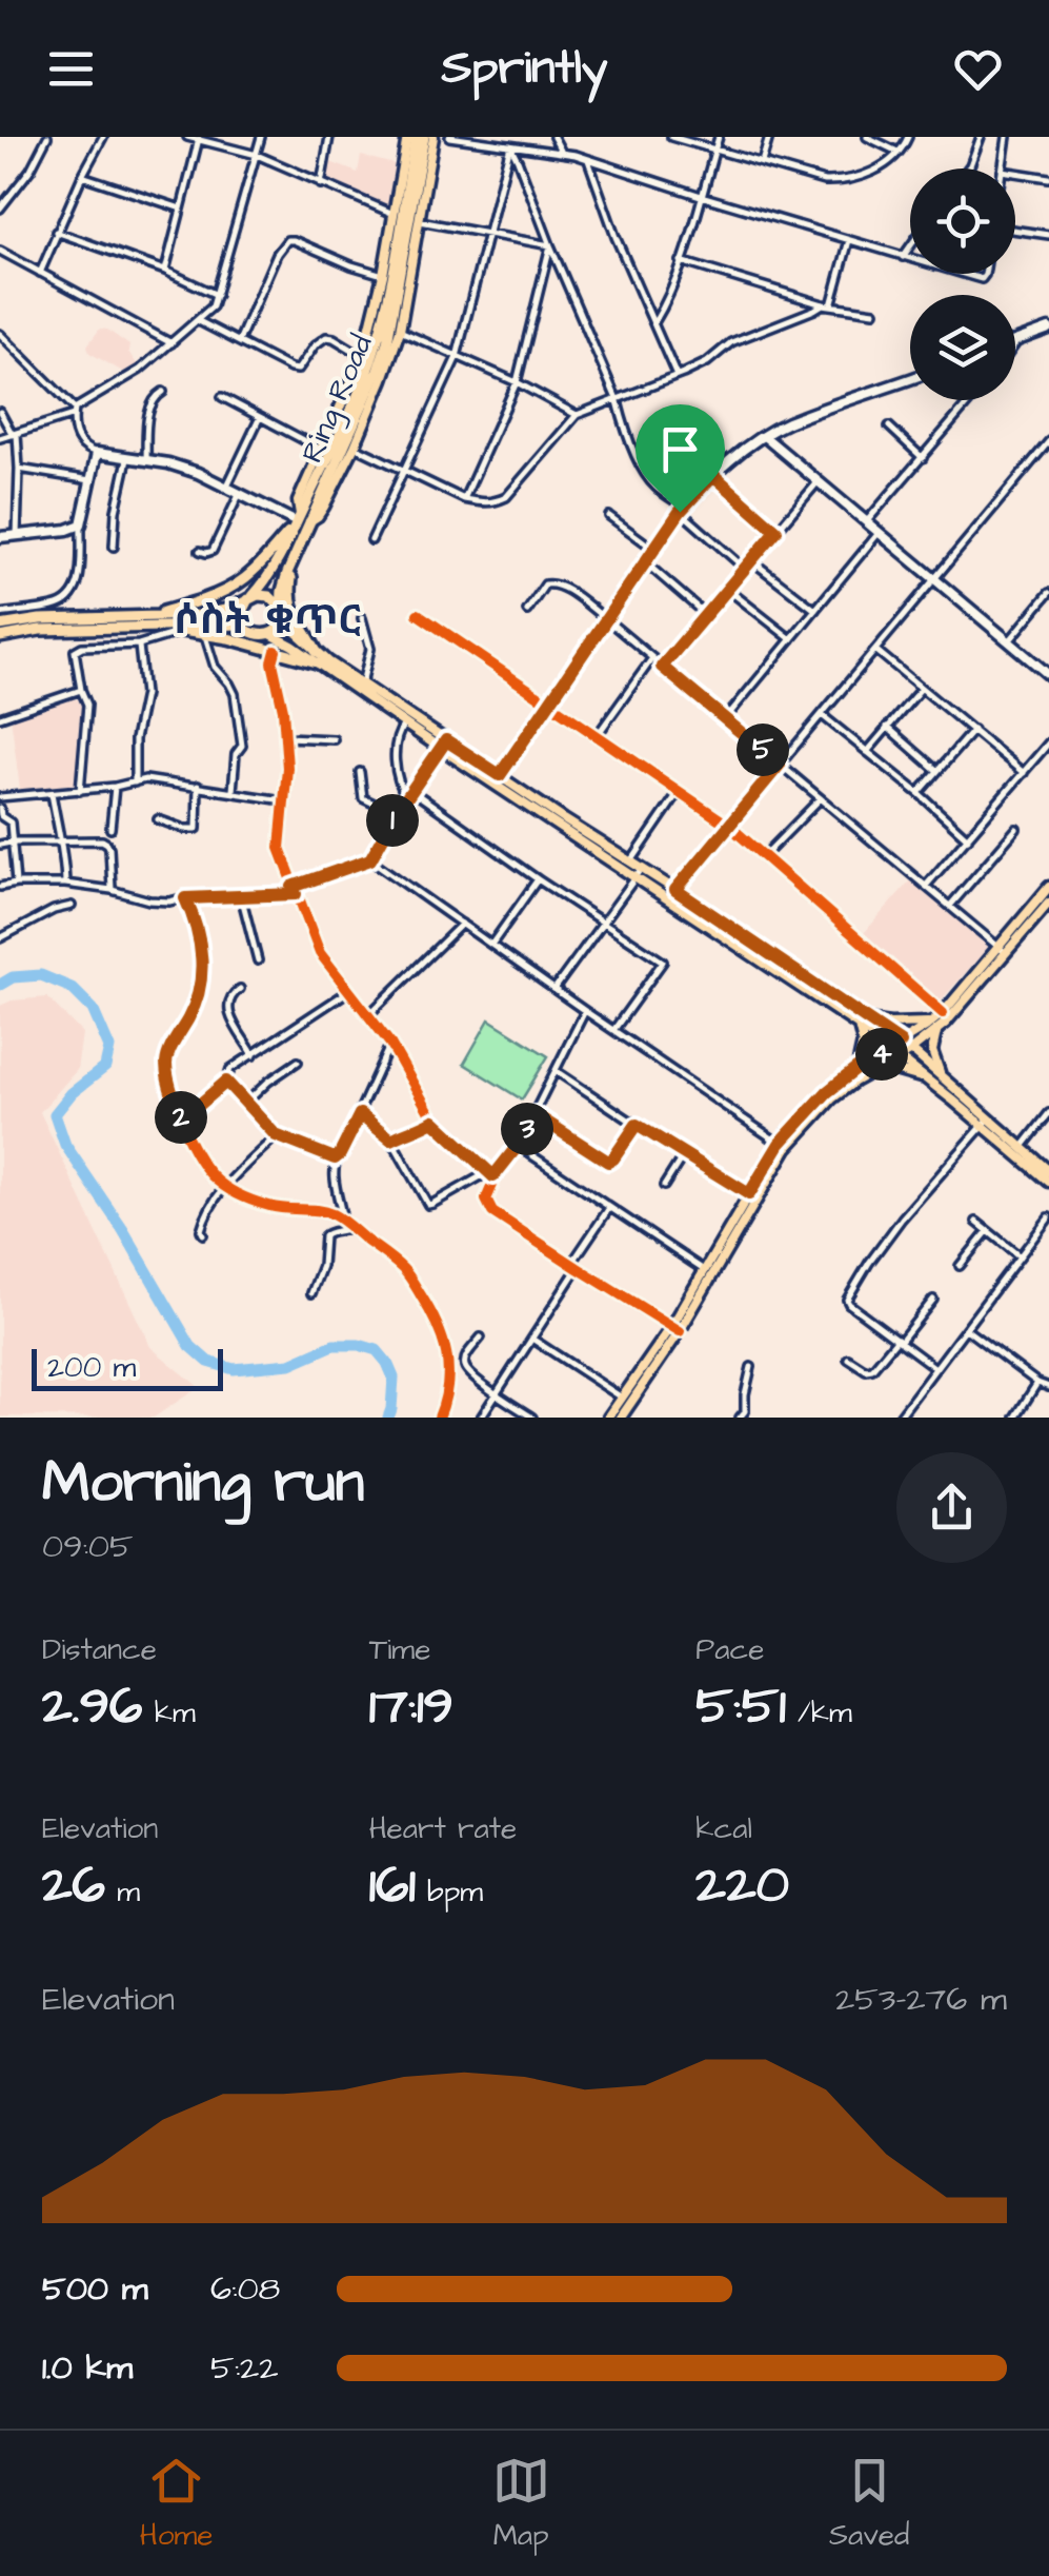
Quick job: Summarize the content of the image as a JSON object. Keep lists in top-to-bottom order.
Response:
{
  "streets": {
    "highway": ["Ring Road"]
  },
  "districts": ["ሶስት ቁጥር"],
  "scale_bar": "200 m",
  "page": {
    "header": "Sprintly",
    "pins": [
      "5",
      "1",
      "4",
      "2",
      "3"
    ],
    "scale": "200 m",
    "heading": ["Morning run", "09:05"],
    "stats": [
      ["Distance", "2.96 km"],
      ["Time", "17:19"],
      ["Pace", "5:51 /km"],
      ["Elevation", "26 m"],
      ["Heart rate", "161 bpm"],
      ["kcal", "220"]
    ],
    "chart": ["Elevation", "253–276 m"],
    "list": [
      {
        "name": "500 m",
        "note": "6:08"
      },
      {
        "name": "1.0 km",
        "note": "5:22"
      }
    ],
    "tabs": ["Home", "Map", "Saved"]
  }
}
